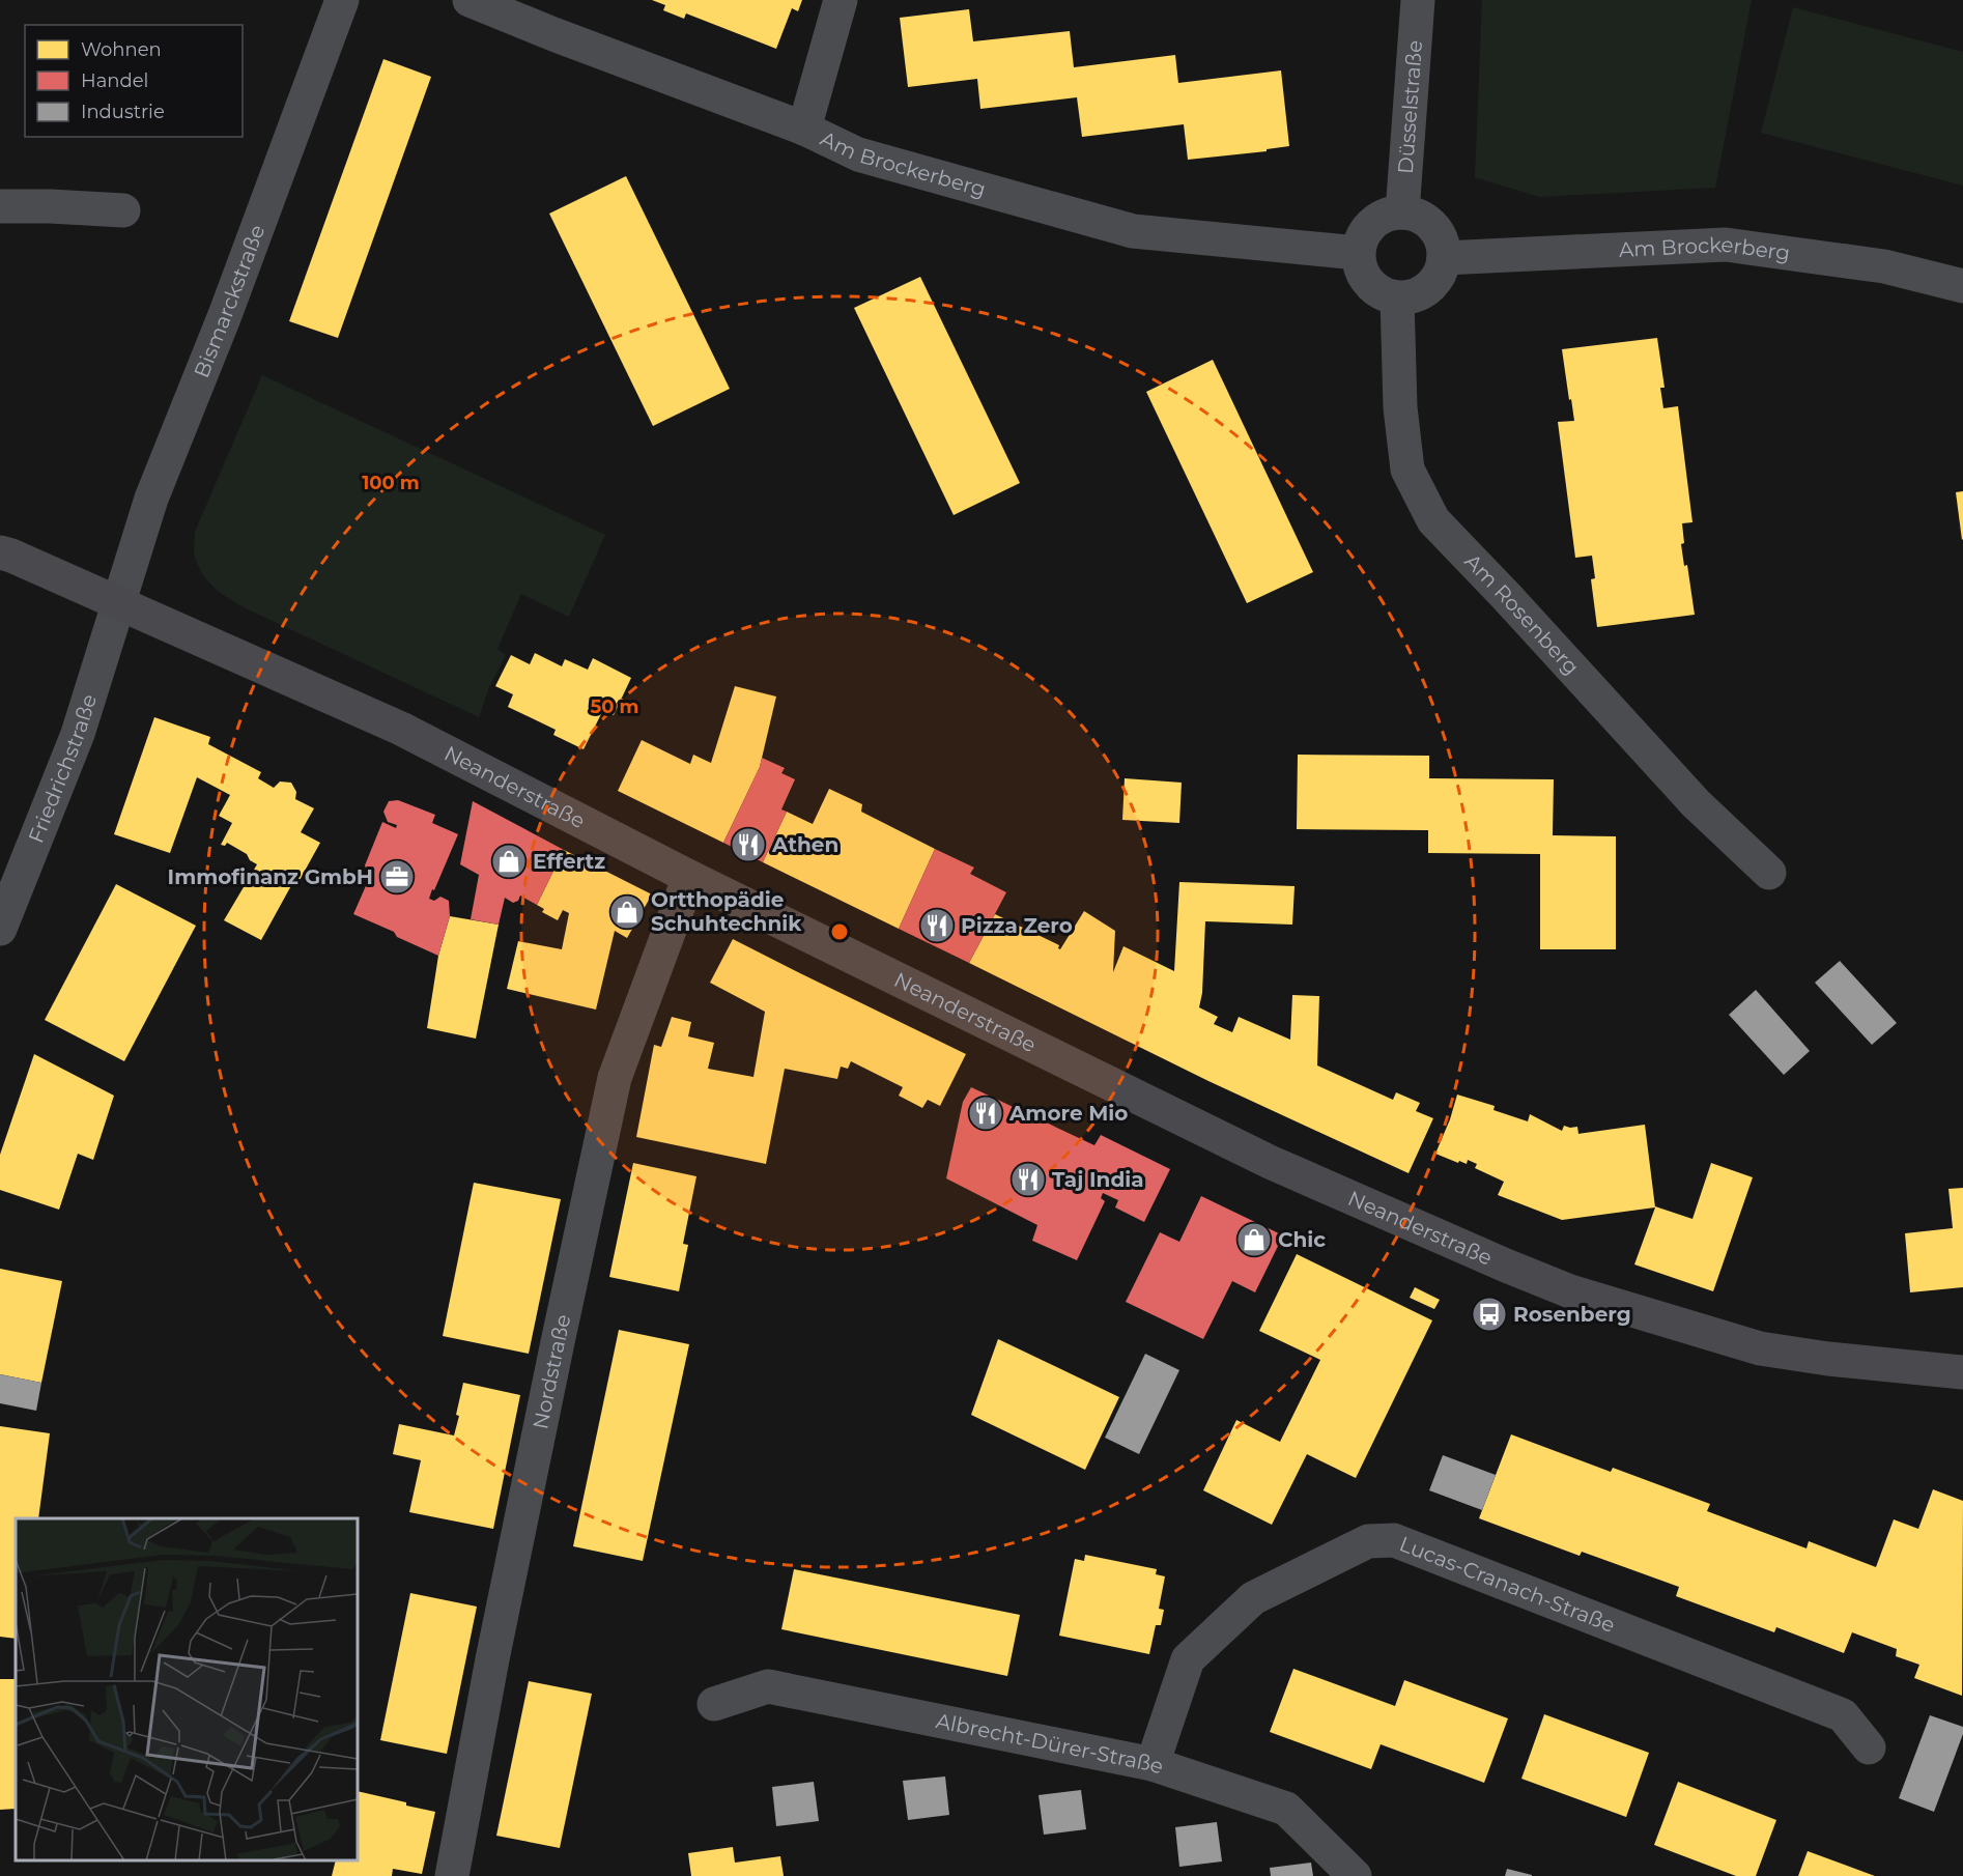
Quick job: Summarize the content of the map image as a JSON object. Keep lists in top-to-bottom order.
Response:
{
  "streets": {
    "main road": ["Neanderstraße"],
    "street": [
      "Düsselstraße",
      "Am Brockerberg",
      "Bismarckstraße",
      "Am Rosenberg",
      "Friedrichstraße",
      "Nordstraße",
      "Lucas-Cranach-Straße",
      "Albrecht-Dürer-Straße"
    ]
  },
  "crossings": [
    ["Düsselstraße", "Am Brockerberg"],
    ["Düsselstraße", "Am Rosenberg"],
    ["Am Brockerberg", "Am Rosenberg"],
    ["Bismarckstraße", "Friedrichstraße"],
    ["Bismarckstraße", "Neanderstraße"],
    ["Friedrichstraße", "Neanderstraße"],
    ["Neanderstraße", "Nordstraße"],
    ["Lucas-Cranach-Straße", "Albrecht-Dürer-Straße"]
  ],
  "places": {
    "restaurant": [
      "Athen",
      "Pizza Zero",
      "Amore Mio",
      "Taj India"
    ],
    "shop": ["Effertz", "Ortthopädie Schuhtechnik", "Chic"],
    "office": ["Immofinanz GmbH"],
    "bus stop": ["Rosenberg"]
  },
  "legend": ["Wohnen", "Handel", "Industrie"],
  "rings": ["100 m", "50 m"]
}
